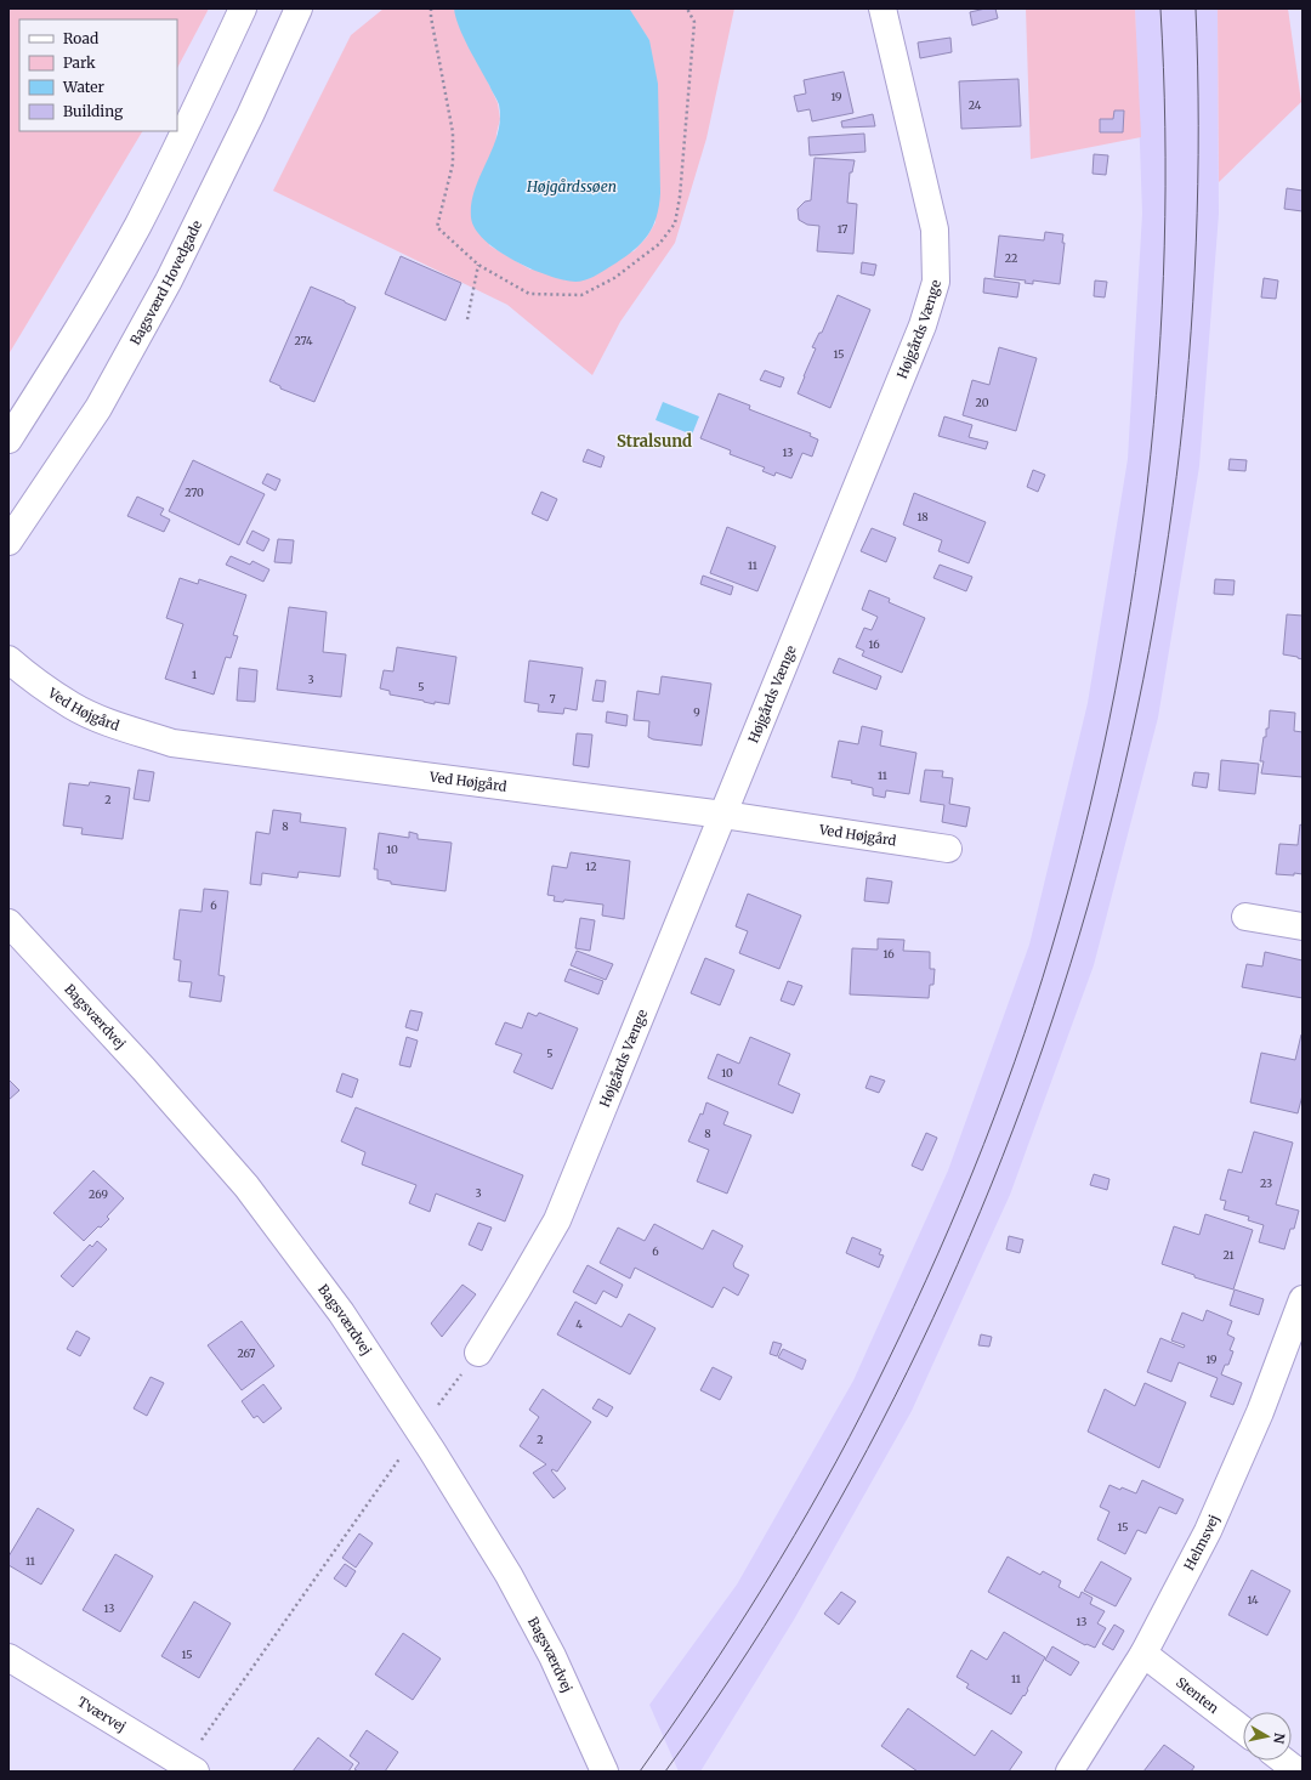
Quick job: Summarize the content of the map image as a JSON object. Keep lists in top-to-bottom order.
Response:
{
  "streets": {
    "street": [
      "Bagsværd Hovedgade",
      "Højgårds Vænge",
      "Ved Højgård",
      "Bagsværdvej",
      "Helmsvej",
      "Stenten",
      "Tværvej"
    ]
  },
  "crossings": [
    ["Højgårds Vænge", "Ved Højgård"],
    ["Helmsvej", "Stenten"]
  ],
  "districts": ["Stralsund"],
  "water": ["Højgårdssøen"],
  "house_numbers": [
    "19",
    "24",
    "17",
    "22",
    "274",
    "15",
    "20",
    "13",
    "270",
    "18",
    "11",
    "16",
    "1",
    "3",
    "5",
    "7",
    "9",
    "11",
    "2",
    "8",
    "10",
    "12",
    "6",
    "16",
    "5",
    "10",
    "8",
    "23",
    "3",
    "269",
    "6",
    "21",
    "4",
    "267",
    "19",
    "2",
    "15",
    "11",
    "14",
    "13",
    "13",
    "15",
    "11"
  ],
  "legend": [
    "Road",
    "Park",
    "Water",
    "Building"
  ],
  "north": "right"
}
